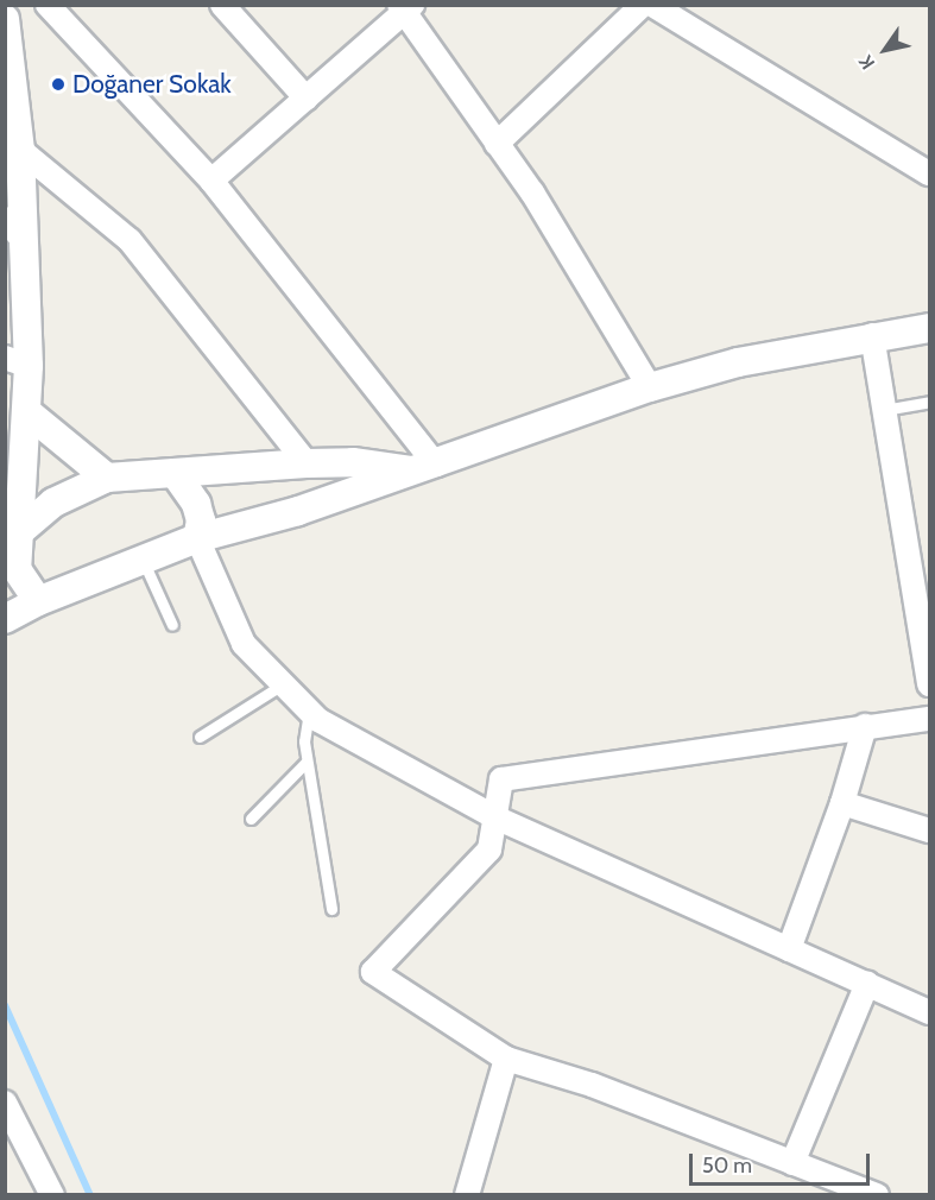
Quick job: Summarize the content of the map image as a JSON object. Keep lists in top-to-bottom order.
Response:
{
  "places": ["Doğaner Sokak"],
  "scale_bar": "50 m",
  "north": "bottom left"
}
